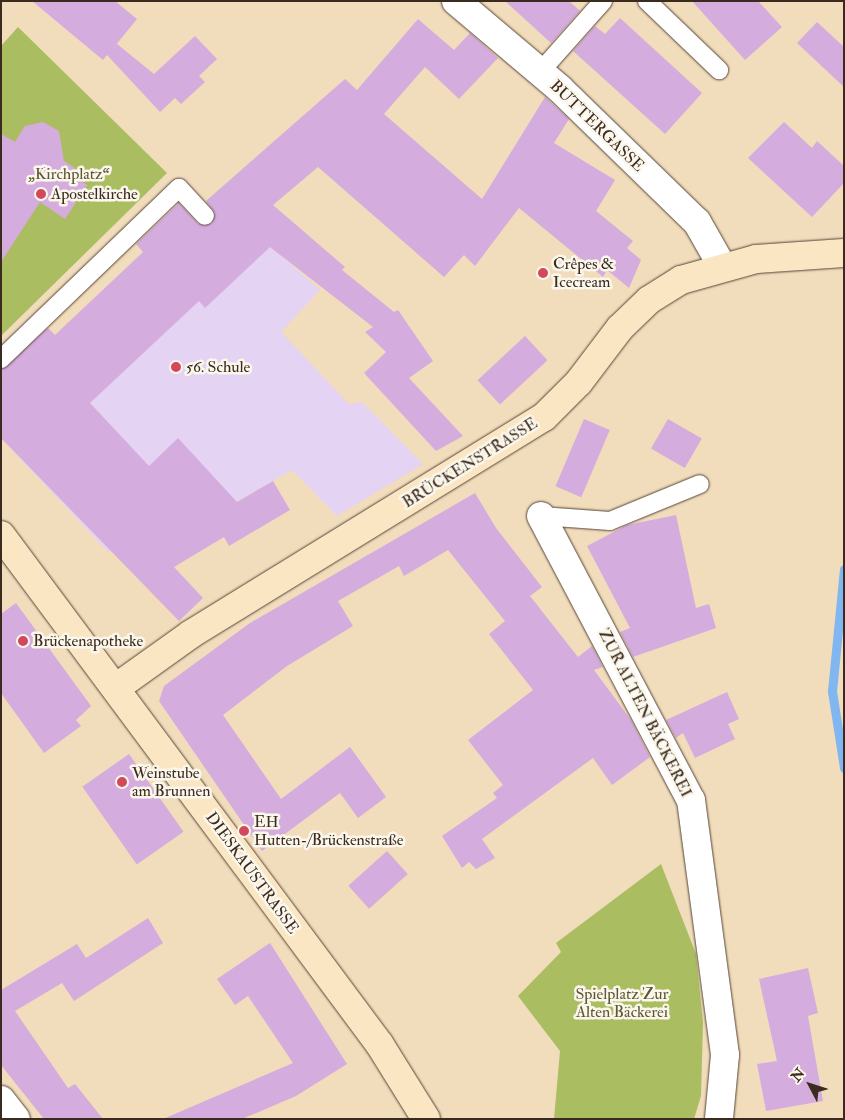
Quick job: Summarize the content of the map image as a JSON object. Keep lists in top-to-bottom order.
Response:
{
  "streets": {
    "main road": ["BRÜCKENSTRASSE", "DIESKAUSTRASSE"],
    "street": ["BUTTERGASSE", "ZUR ALTEN BÄCKEREI"]
  },
  "crossings": [
    ["BUTTERGASSE", "BRÜCKENSTRASSE"],
    ["BRÜCKENSTRASSE", "DIESKAUSTRASSE"]
  ],
  "parks": ["„Kirchplatz“", "Spielplatz Zur Alten Bäckerei"],
  "places": [
    "Apostelkirche",
    "Crêpes & Icecream",
    "56. Schule",
    "Brückenapotheke",
    "Weinstube am Brunnen",
    "EH Hutten-/Brückenstraße"
  ],
  "north": "top left"
}
